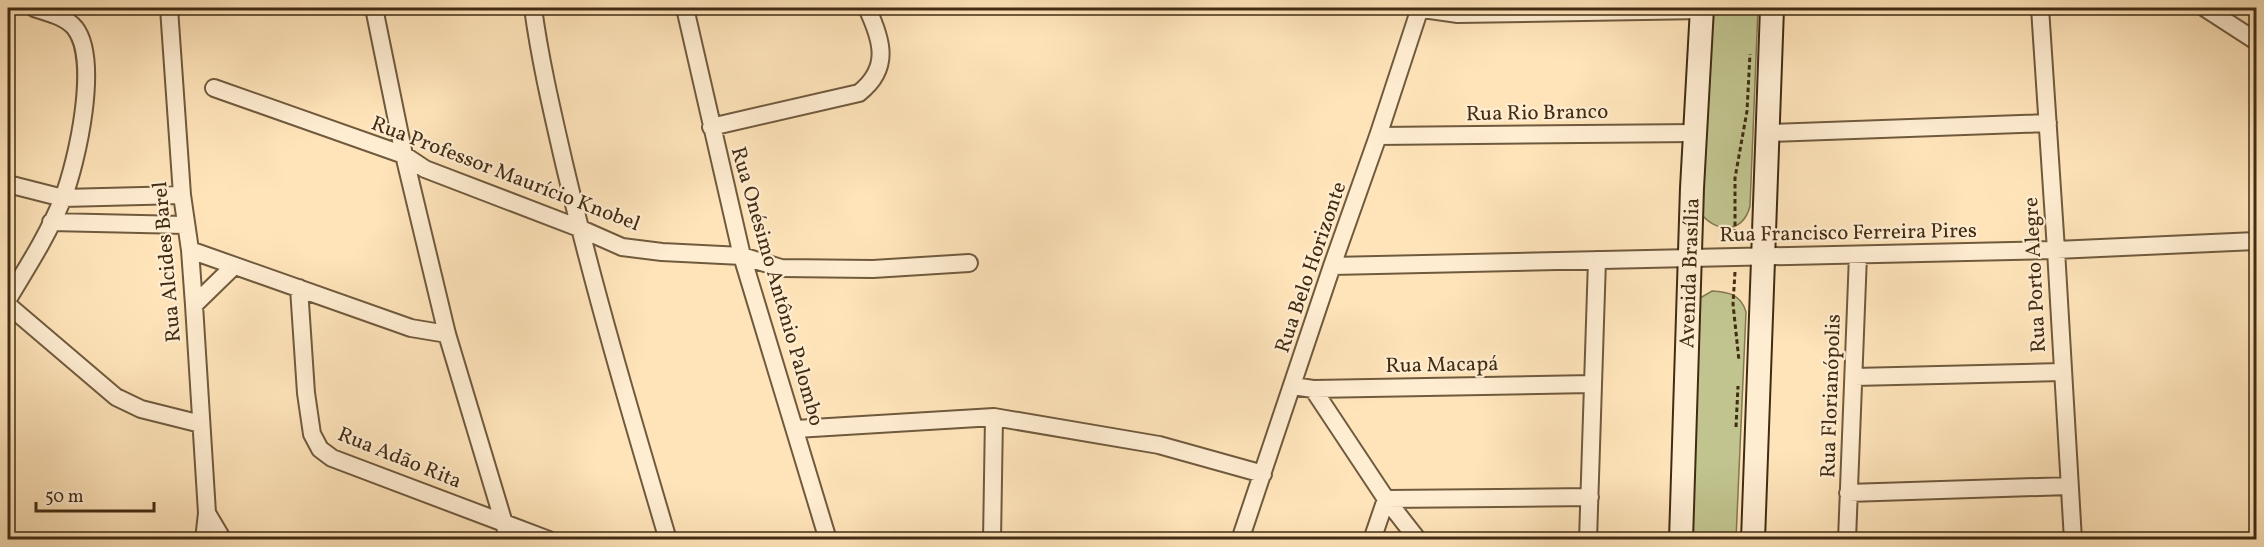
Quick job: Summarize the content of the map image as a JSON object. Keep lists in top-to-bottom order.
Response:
{
  "streets": {
    "main road": ["Avenida Brasília"],
    "street": [
      "Rua Rio Branco",
      "Rua Professor Maurício Knobel",
      "Rua Francisco Ferreira Pires",
      "Rua Alcides Barel",
      "Rua Belo Horizonte",
      "Rua Porto Alegre",
      "Rua Onésimo Antônio Palombo",
      "Rua Macapá",
      "Rua Florianópolis",
      "Rua Adão Rita"
    ]
  },
  "crossings": [
    ["Rua Rio Branco", "Rua Belo Horizonte"],
    ["Rua Rio Branco", "Avenida Brasília"],
    ["Rua Professor Maurício Knobel", "Rua Onésimo Antônio Palombo"],
    ["Rua Francisco Ferreira Pires", "Rua Belo Horizonte"],
    ["Rua Francisco Ferreira Pires", "Avenida Brasília"],
    ["Rua Francisco Ferreira Pires", "Rua Porto Alegre"],
    ["Rua Francisco Ferreira Pires", "Rua Florianópolis"],
    ["Rua Belo Horizonte", "Rua Macapá"]
  ],
  "scale_bar": "50 m"
}
